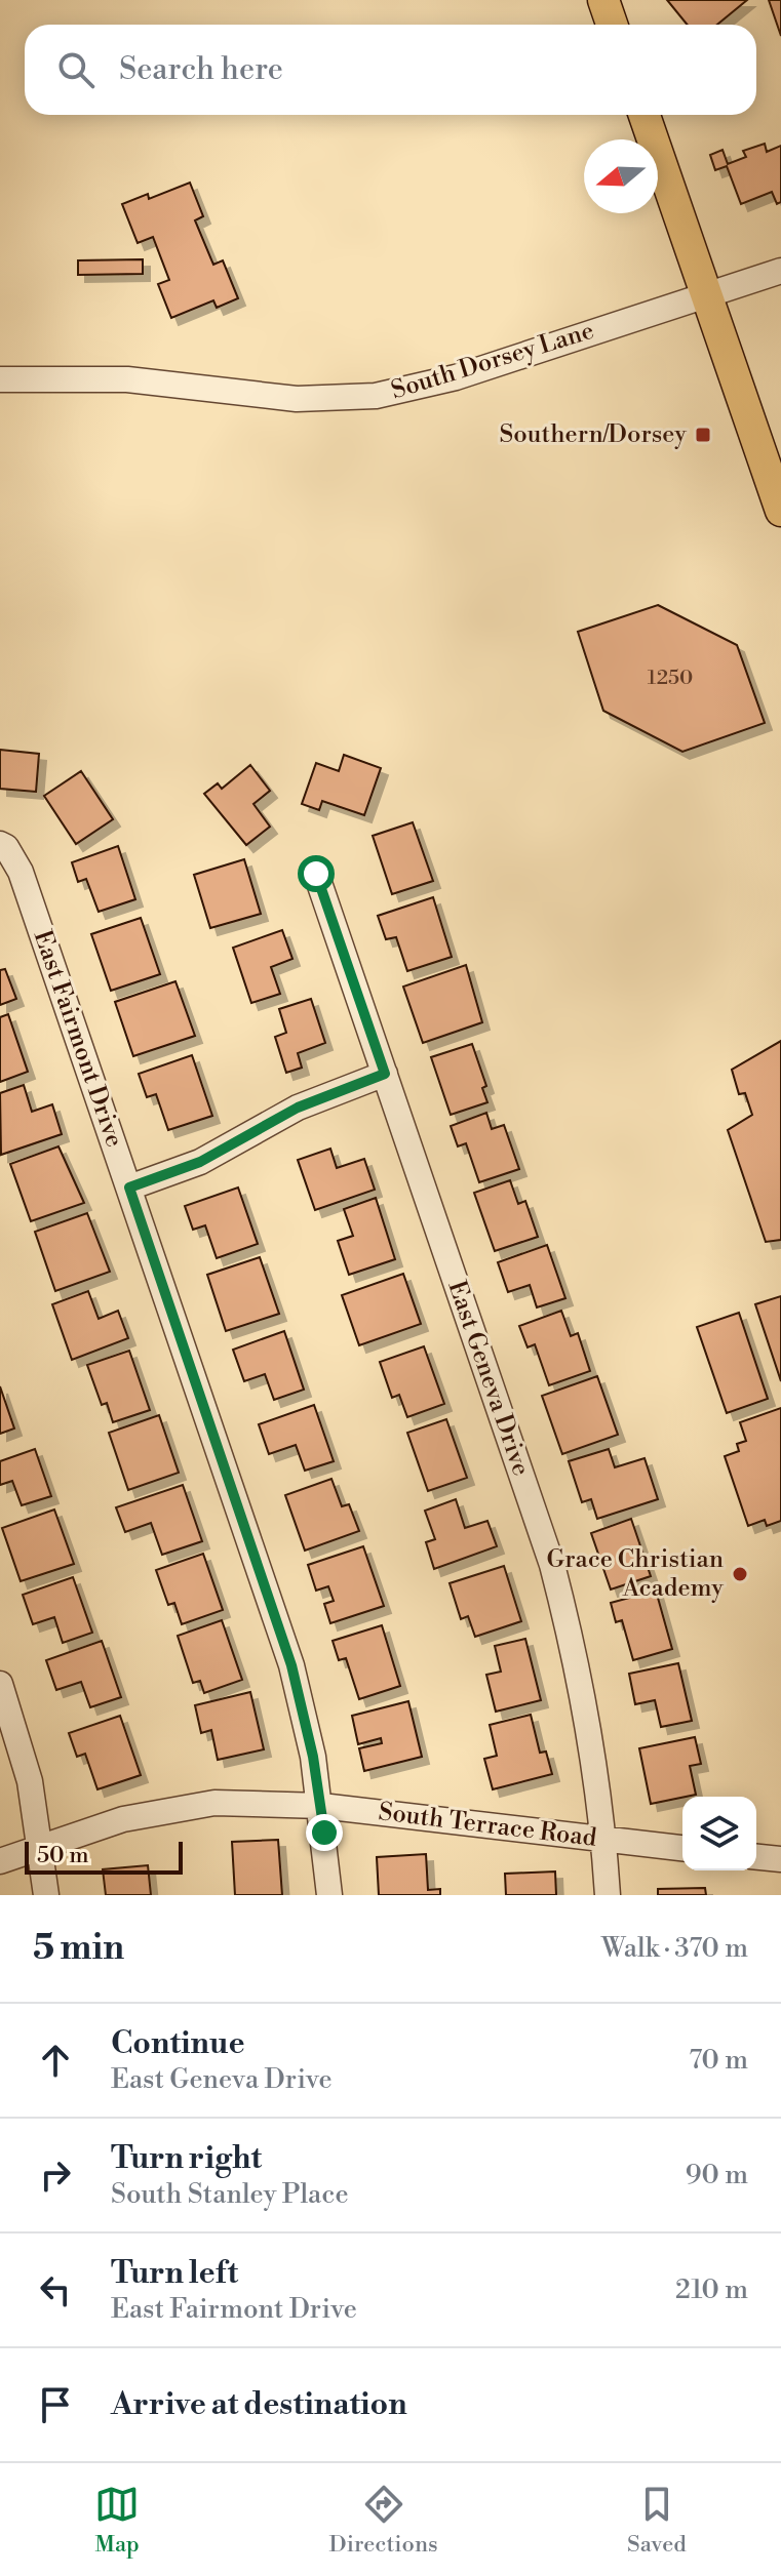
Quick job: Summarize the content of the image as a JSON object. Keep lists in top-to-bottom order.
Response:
{
  "streets": {
    "street": [
      "South Dorsey Lane",
      "East Fairmont Drive",
      "East Geneva Drive",
      "South Terrace Road"
    ]
  },
  "crossings": [
    ["East Fairmont Drive", "South Terrace Road"],
    ["East Geneva Drive", "South Terrace Road"]
  ],
  "places": {
    "transit": ["Southern/Dorsey"],
    "other": ["Grace Christian Academy"]
  },
  "house_numbers": ["1250"],
  "scale_bar": "50 m",
  "north": "left",
  "page": {
    "search": "Search here",
    "scale": "50 m",
    "heading": ["5 min", "Walk · 370 m"],
    "list": [
      ["Continue", "East Geneva Drive", "70 m"],
      ["Turn right", "South Stanley Place", "90 m"],
      ["Turn left", "East Fairmont Drive", "210 m"],
      "Arrive at destination"
    ],
    "nav": ["Map", "Directions", "Saved"]
  }
}
